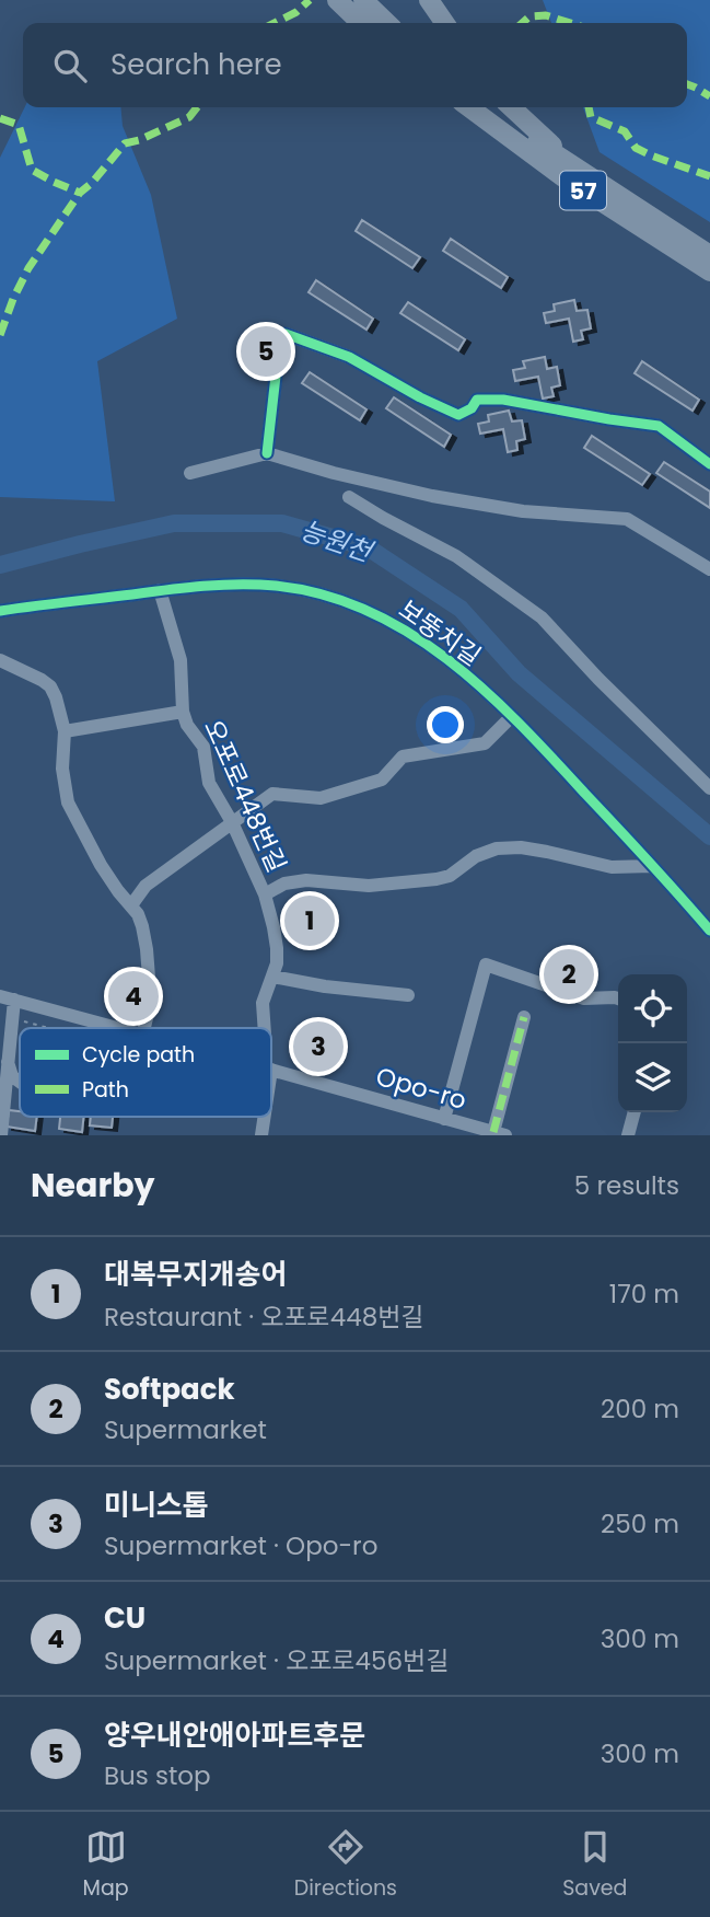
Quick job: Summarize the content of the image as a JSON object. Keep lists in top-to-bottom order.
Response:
{
  "streets": {
    "highway": ["57"],
    "street": ["보뚱치길", "오포로448번길", "Opo-ro"]
  },
  "crossings": [
    ["보뚱치길", "오포로448번길"]
  ],
  "water": ["능원천"],
  "legend": ["Cycle path", "Path"],
  "page": {
    "search": "Search here",
    "pins": [
      "5",
      "1",
      "2",
      "4",
      "3"
    ],
    "heading": ["Nearby", "5 results"],
    "list": [
      {
        "mark": "1",
        "name": "대복무지개송어",
        "note": "Restaurant · 오포로448번길",
        "value": "170 m"
      },
      {
        "mark": "2",
        "name": "Softpack",
        "note": "Supermarket",
        "value": "200 m"
      },
      {
        "mark": "3",
        "name": "미니스톱",
        "note": "Supermarket · Opo-ro",
        "value": "250 m"
      },
      {
        "mark": "4",
        "name": "CU",
        "note": "Supermarket · 오포로456번길",
        "value": "300 m"
      },
      {
        "mark": "5",
        "name": "양우내안애아파트후문",
        "note": "Bus stop",
        "value": "300 m"
      }
    ],
    "nav": ["Map", "Directions", "Saved"]
  }
}
